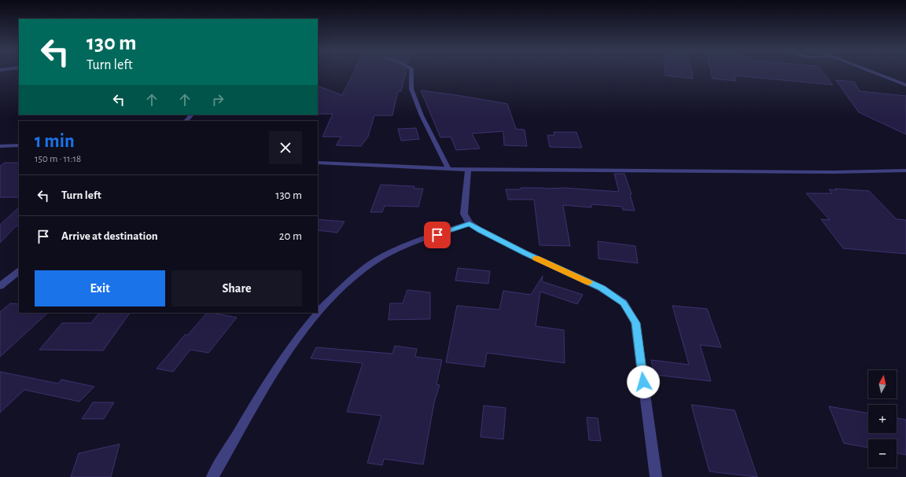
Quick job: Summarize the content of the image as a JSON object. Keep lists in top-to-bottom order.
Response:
{
  "north": "top",
  "page": {
    "turn": ["130 m", "Turn left"],
    "heading": ["1 min", "150 m · 11:18"],
    "list": [
      {
        "name": "Turn left",
        "value": "130 m"
      },
      {
        "name": "Arrive at destination",
        "value": "20 m"
      }
    ],
    "buttons": ["Exit", "Share"],
    "map_buttons": ["+", "−"]
  }
}
